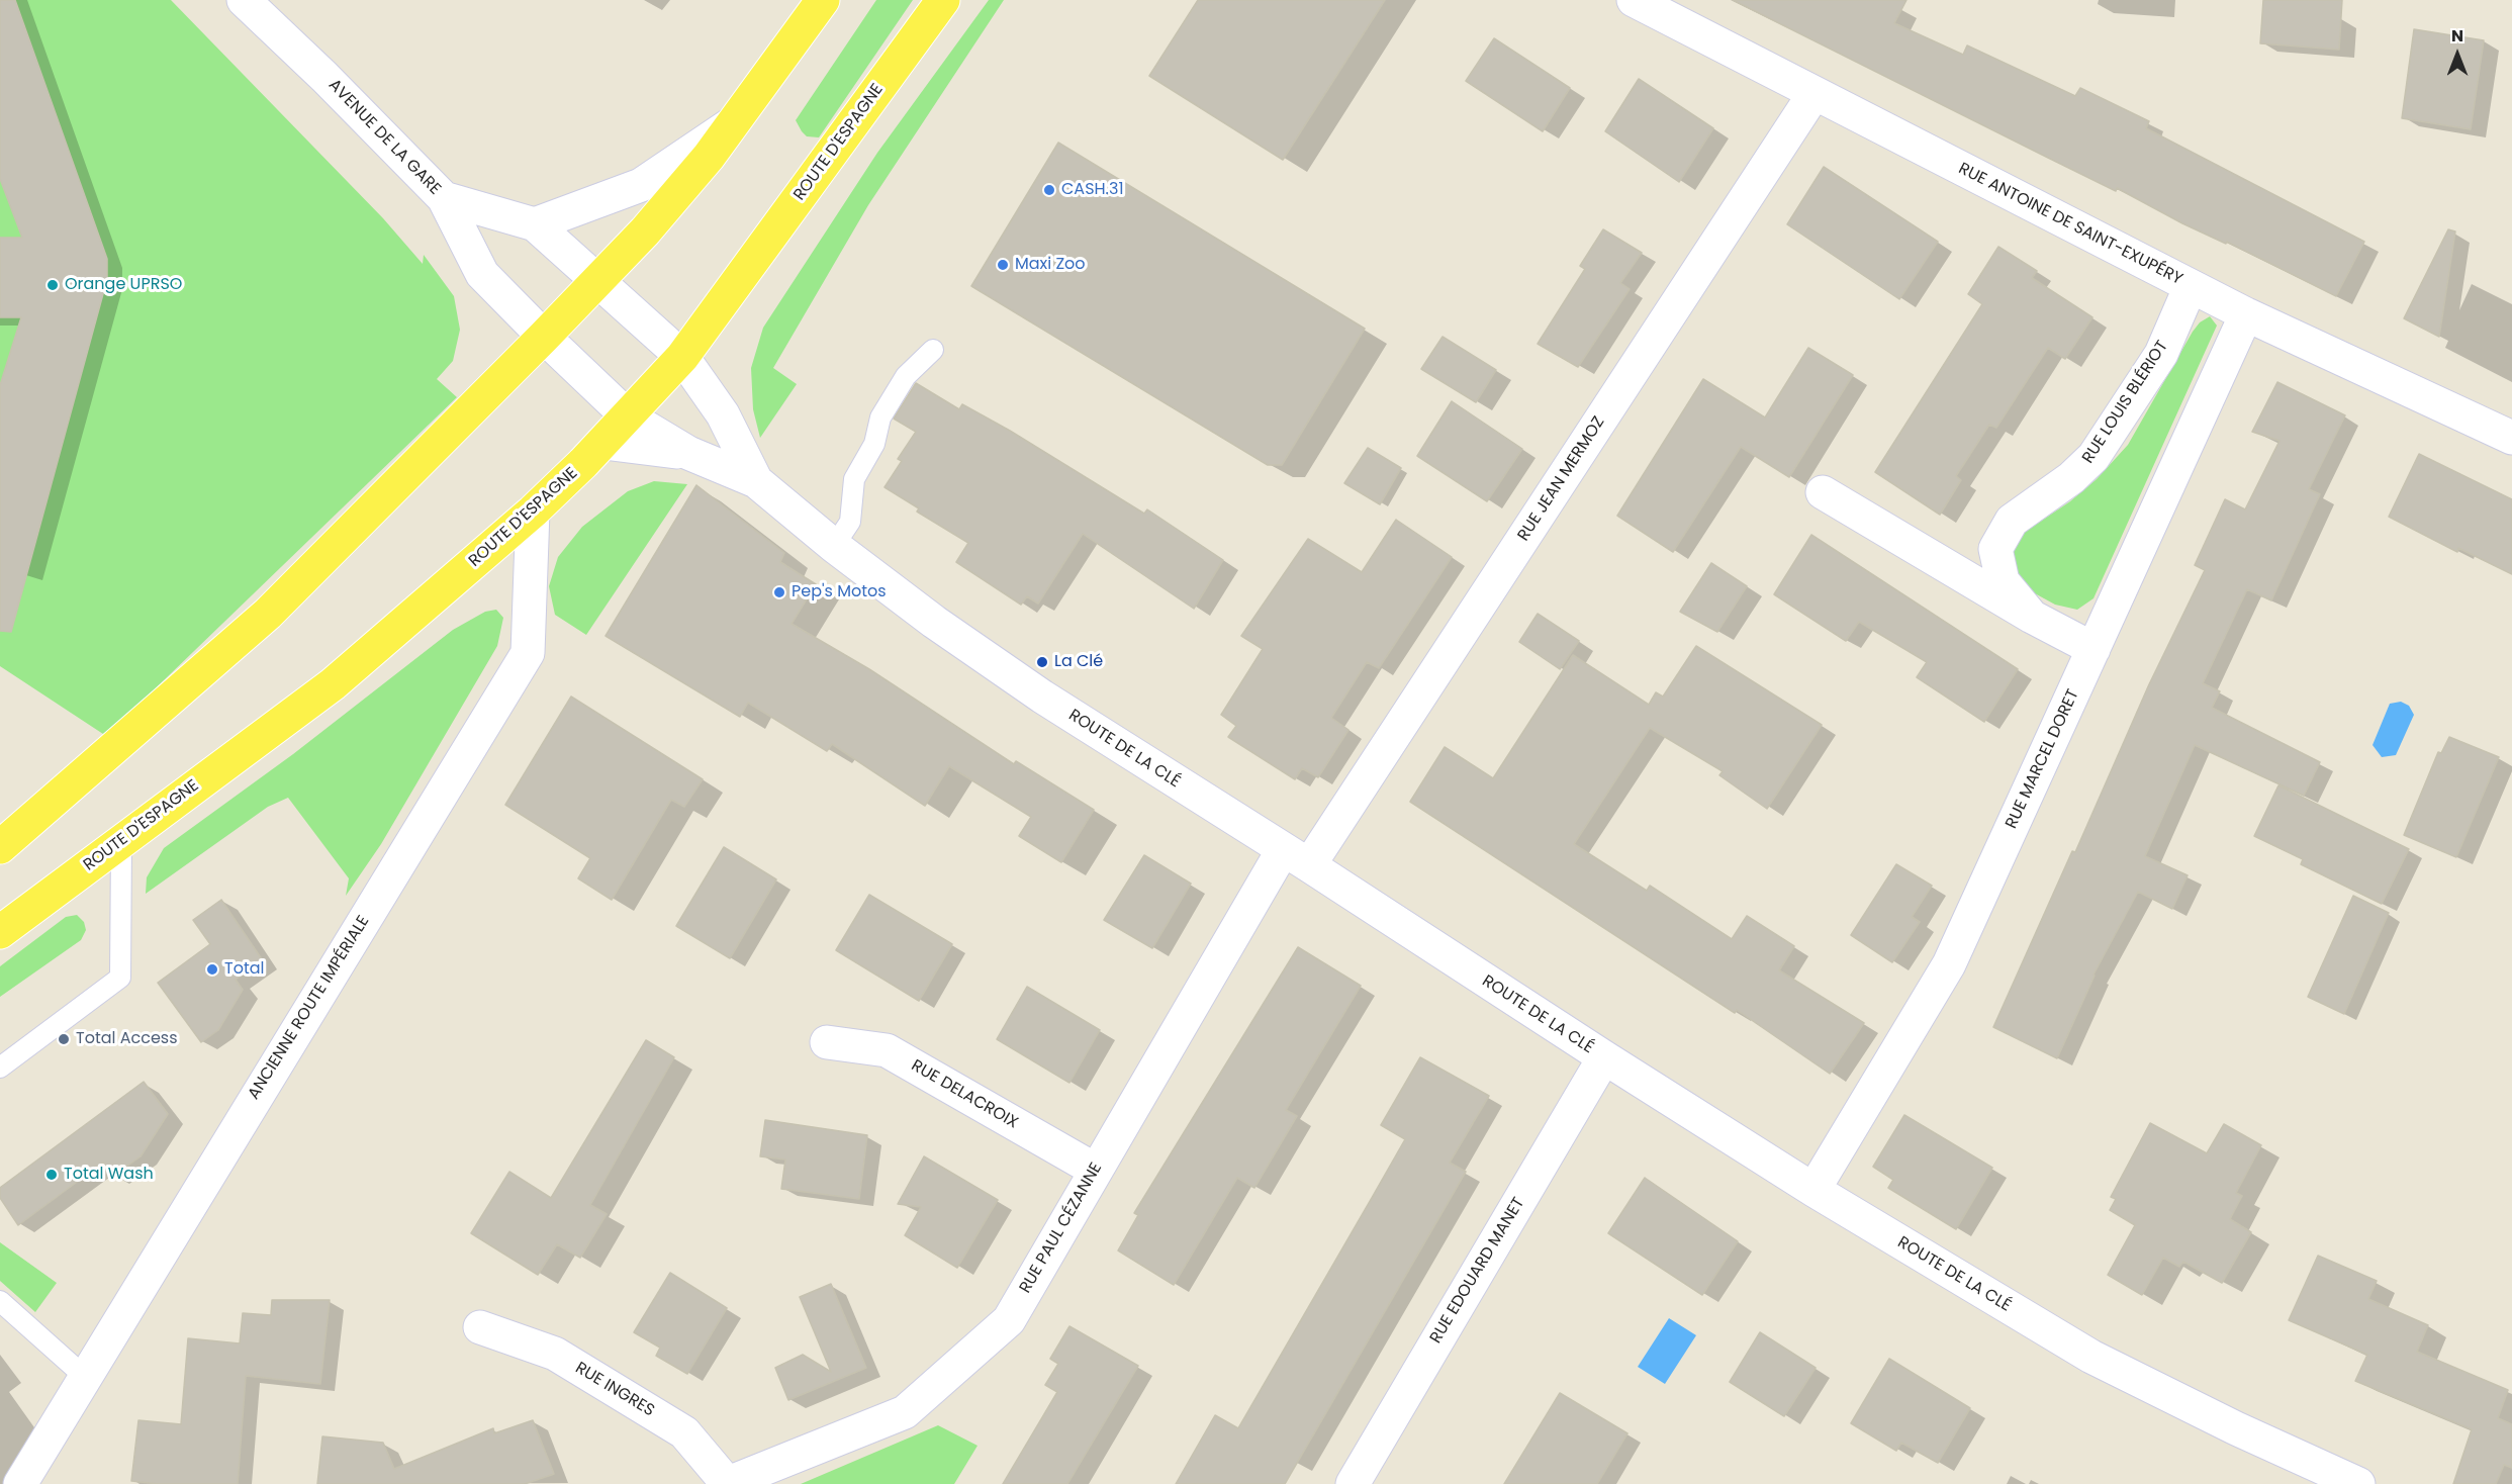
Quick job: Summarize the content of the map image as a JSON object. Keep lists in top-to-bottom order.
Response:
{
  "streets": {
    "main road": ["ROUTE D'ESPAGNE"],
    "street": [
      "AVENUE DE LA GARE",
      "RUE ANTOINE DE SAINT-EXUPÉRY",
      "RUE LOUIS BLÉRIOT",
      "RUE JEAN MERMOZ",
      "ROUTE DE LA CLÉ",
      "RUE MARCEL DORET",
      "ANCIENNE ROUTE IMPÉRIALE",
      "RUE DELACROIX",
      "RUE PAUL CÉZANNE",
      "RUE EDOUARD MANET",
      "RUE INGRES"
    ]
  },
  "crossings": [
    ["AVENUE DE LA GARE", "ROUTE D'ESPAGNE"],
    ["AVENUE DE LA GARE", "ROUTE DE LA CLÉ"],
    ["ROUTE D'ESPAGNE", "ROUTE DE LA CLÉ"],
    ["ROUTE D'ESPAGNE", "ANCIENNE ROUTE IMPÉRIALE"],
    ["RUE ANTOINE DE SAINT-EXUPÉRY", "RUE LOUIS BLÉRIOT"],
    ["RUE ANTOINE DE SAINT-EXUPÉRY", "RUE JEAN MERMOZ"],
    ["RUE ANTOINE DE SAINT-EXUPÉRY", "RUE MARCEL DORET"],
    ["RUE LOUIS BLÉRIOT", "RUE MARCEL DORET"],
    ["RUE JEAN MERMOZ", "ROUTE DE LA CLÉ"],
    ["RUE JEAN MERMOZ", "RUE PAUL CÉZANNE"],
    ["ROUTE DE LA CLÉ", "RUE MARCEL DORET"],
    ["ROUTE DE LA CLÉ", "RUE PAUL CÉZANNE"],
    ["ROUTE DE LA CLÉ", "RUE EDOUARD MANET"],
    ["RUE DELACROIX", "RUE PAUL CÉZANNE"],
    ["RUE PAUL CÉZANNE", "RUE INGRES"]
  ],
  "places": [
    "CASH.31",
    "Maxi Zoo",
    "Orange UPRSO",
    "Pep's Motos",
    "La Clé",
    "Total",
    "Total Access",
    "Total Wash"
  ],
  "north": "top"
}
